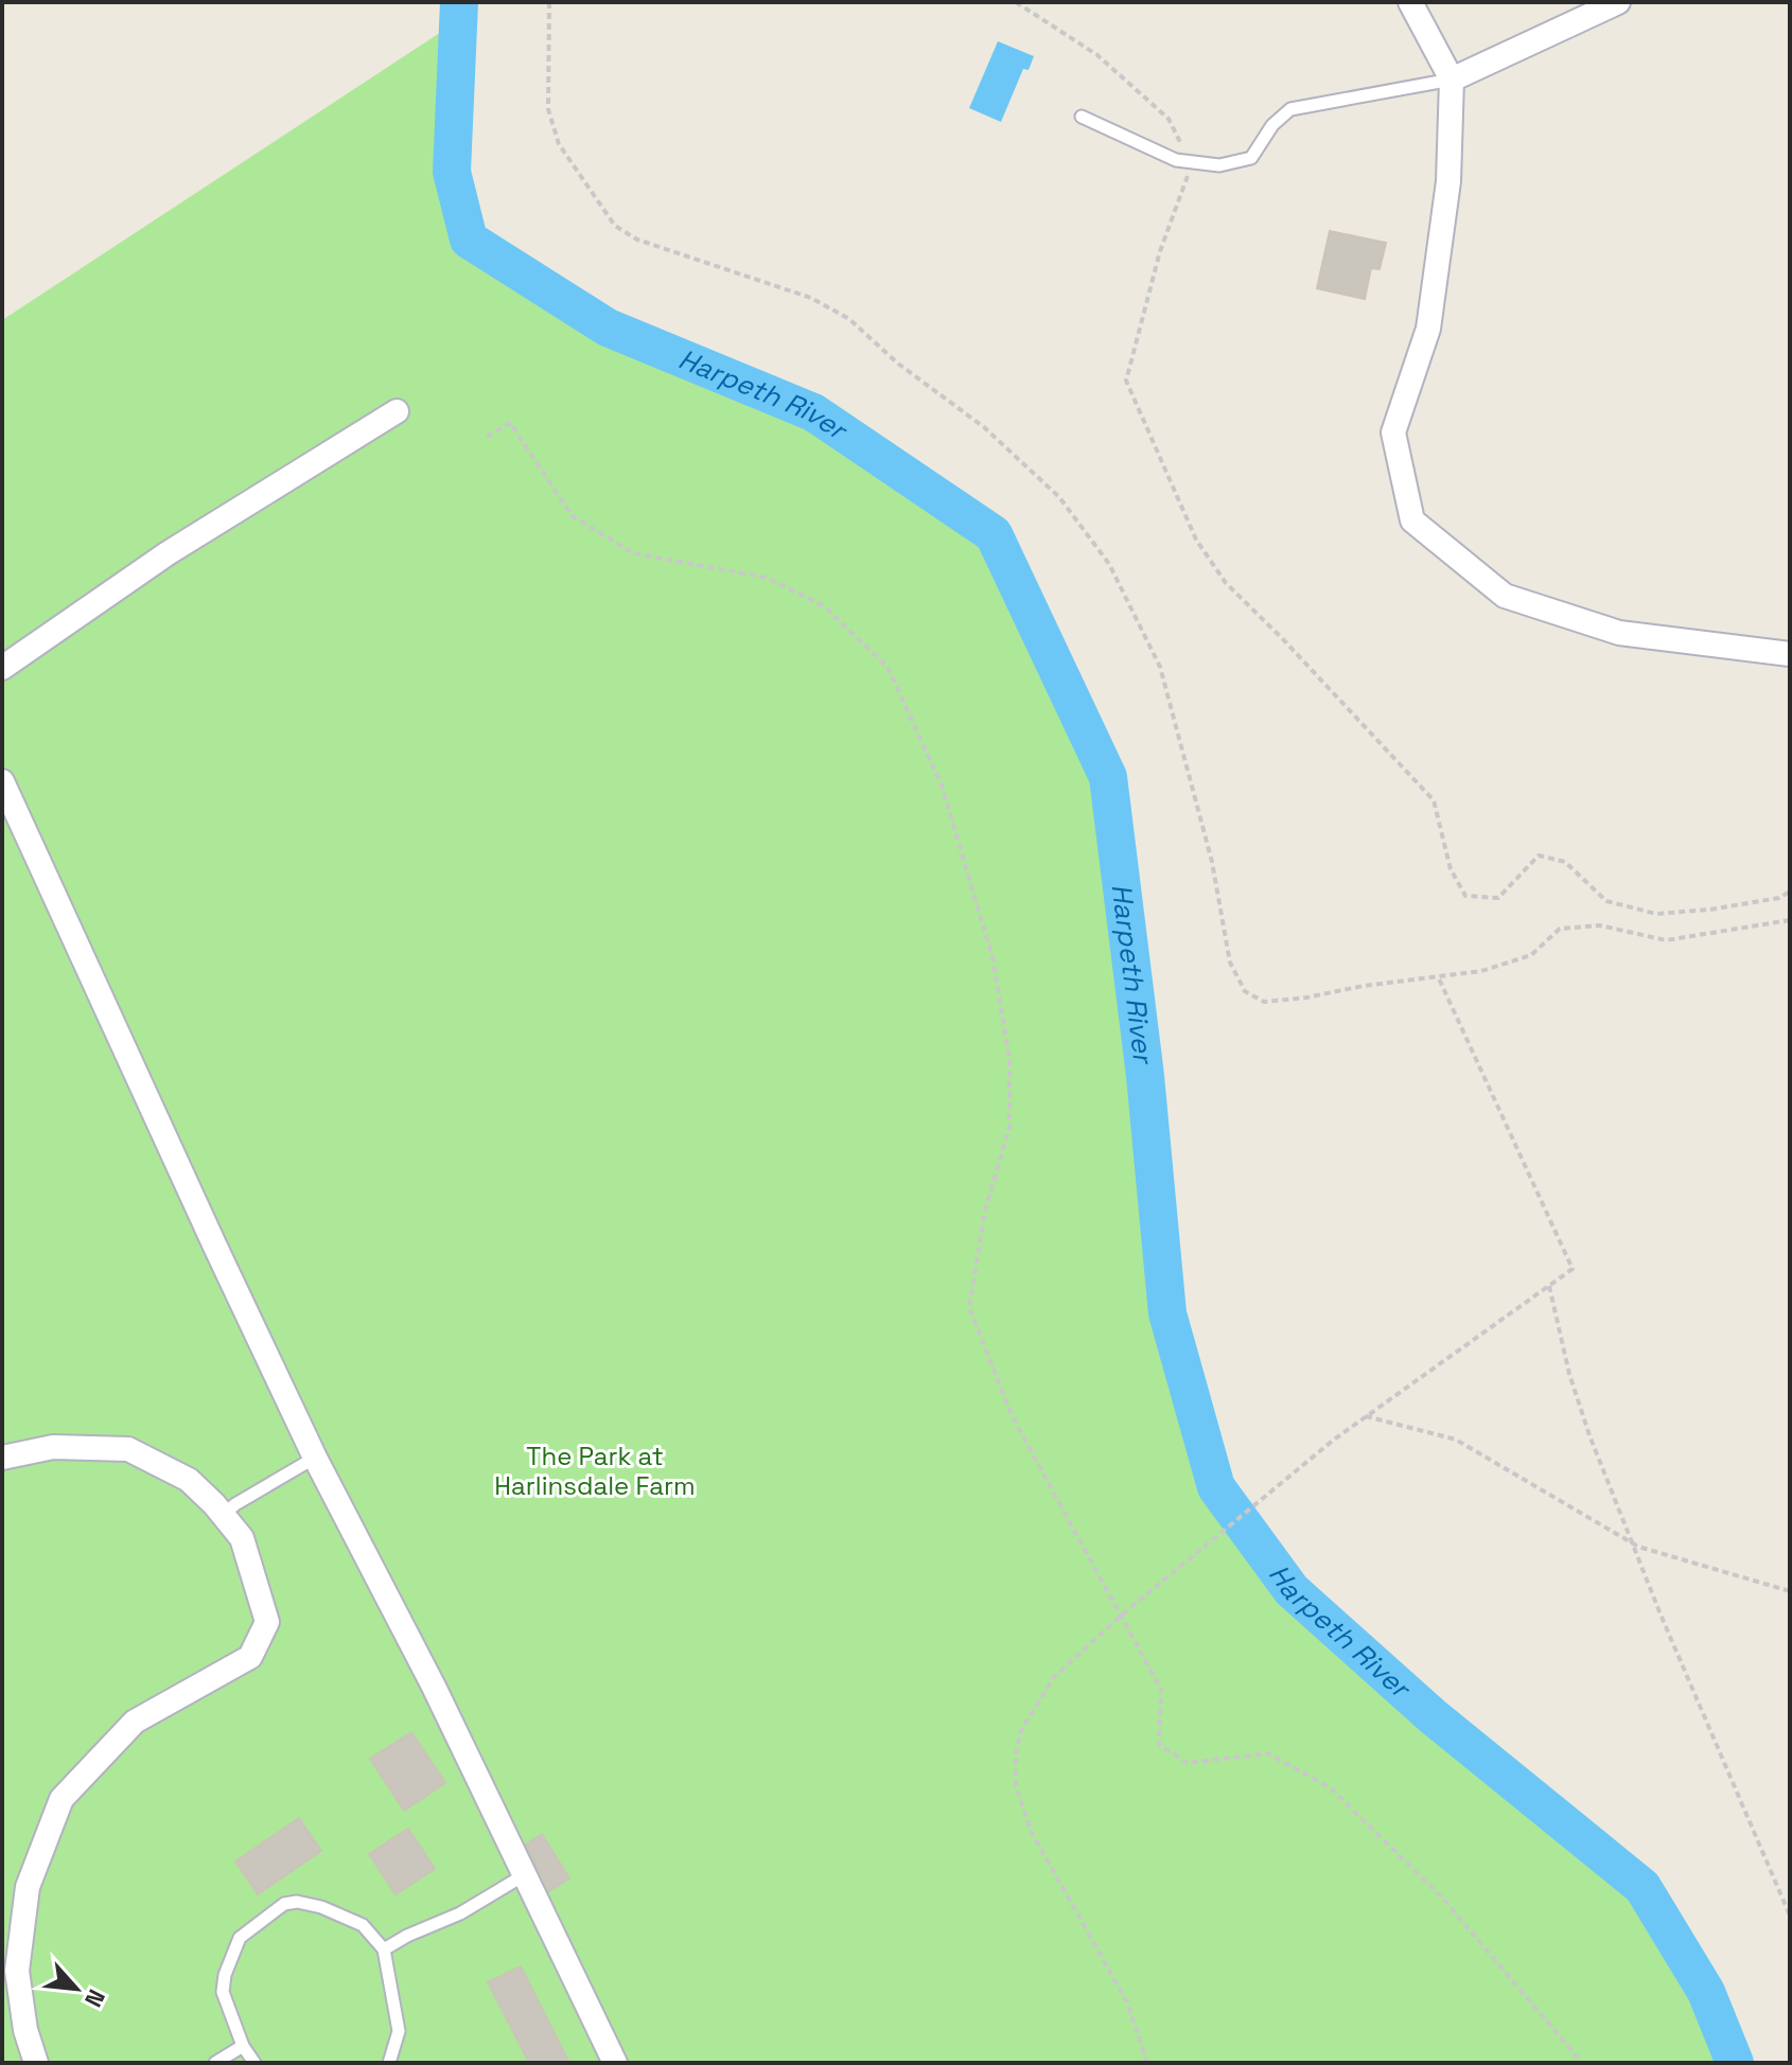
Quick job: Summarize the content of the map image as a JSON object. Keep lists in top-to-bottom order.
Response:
{
  "water": ["Harpeth River"],
  "parks": ["The Park at Harlinsdale Farm"],
  "north": "bottom right"
}
